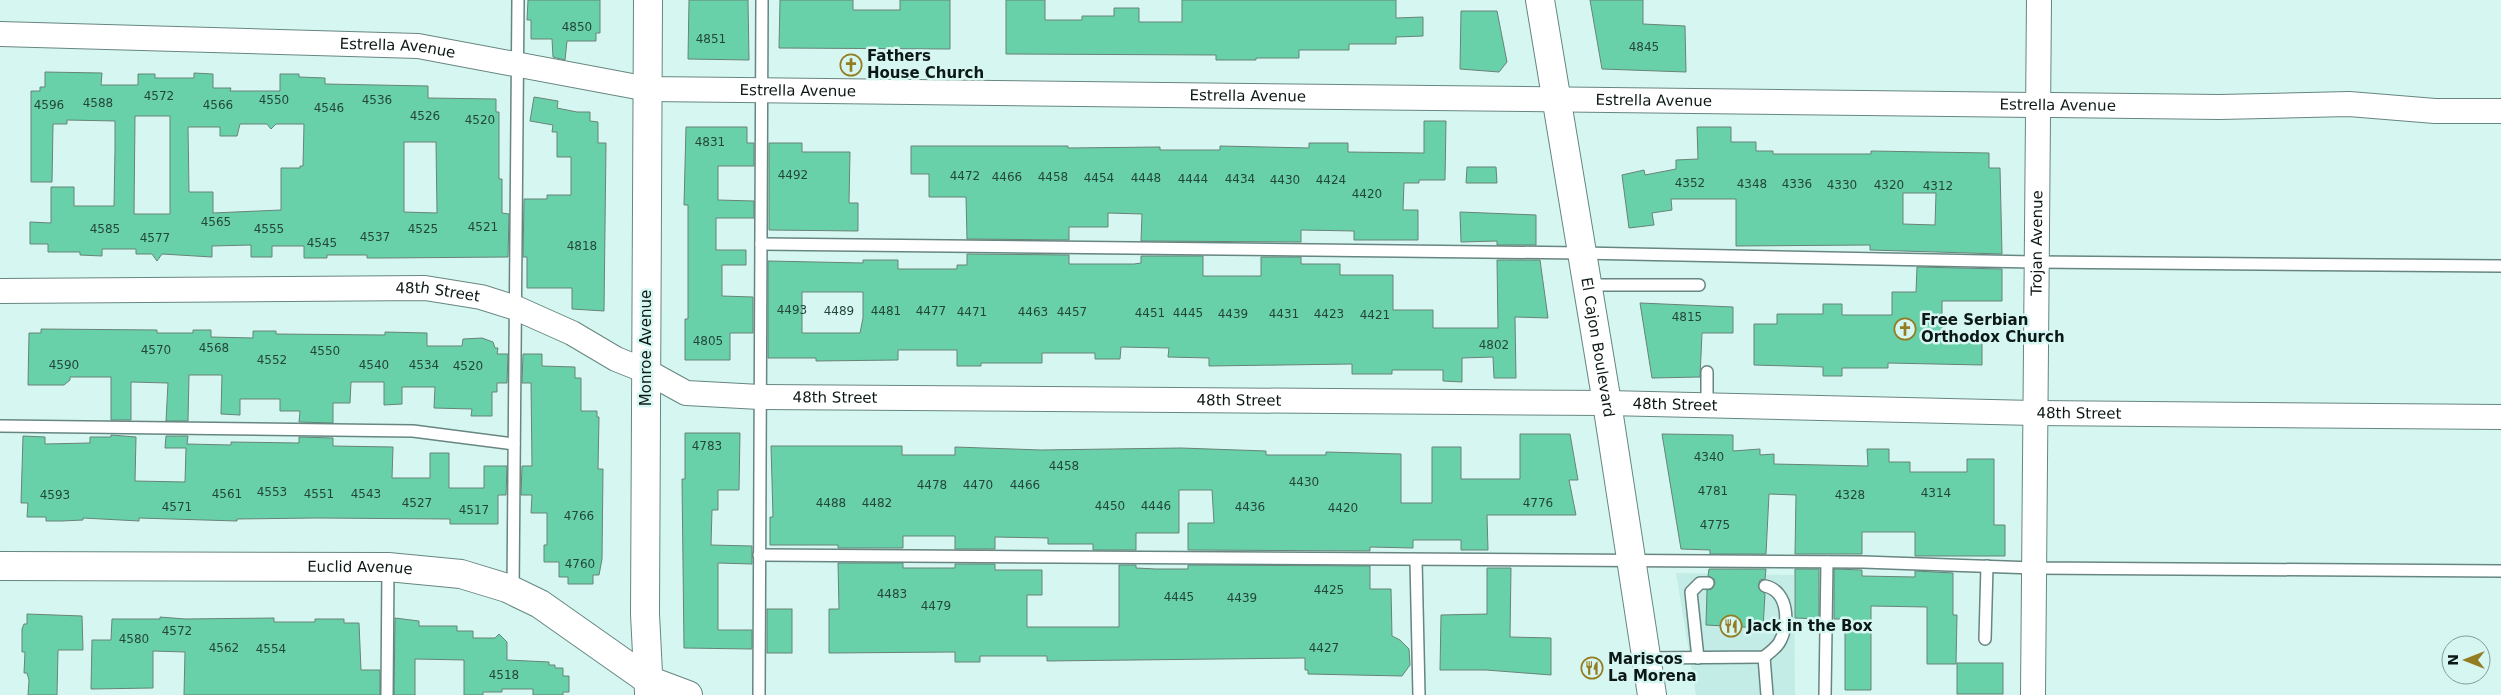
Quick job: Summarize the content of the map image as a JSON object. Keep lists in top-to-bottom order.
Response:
{
  "streets": {
    "street": [
      "Estrella Avenue",
      "Trojan Avenue",
      "48th Street",
      "El Cajon Boulevard",
      "Monroe Avenue",
      "Euclid Avenue"
    ]
  },
  "crossings": [
    ["Estrella Avenue", "Trojan Avenue"],
    ["Estrella Avenue", "El Cajon Boulevard"],
    ["Estrella Avenue", "Monroe Avenue"],
    ["Trojan Avenue", "48th Street"],
    ["48th Street", "El Cajon Boulevard"],
    ["48th Street", "Monroe Avenue"],
    ["Monroe Avenue", "Euclid Avenue"]
  ],
  "places": {
    "church": ["Fathers House Church", "Free Serbian Orthodox Church"],
    "restaurant": ["Jack in the Box", "Mariscos La Morena"]
  },
  "house_numbers": [
    "4850",
    "4851",
    "4845",
    "4572",
    "4550",
    "4536",
    "4588",
    "4596",
    "4566",
    "4546",
    "4526",
    "4520",
    "4831",
    "4492",
    "4472",
    "4466",
    "4458",
    "4454",
    "4448",
    "4444",
    "4434",
    "4430",
    "4424",
    "4352",
    "4348",
    "4336",
    "4330",
    "4320",
    "4312",
    "4420",
    "4565",
    "4521",
    "4585",
    "4555",
    "4525",
    "4537",
    "4577",
    "4545",
    "4818",
    "4493",
    "4489",
    "4481",
    "4477",
    "4471",
    "4463",
    "4457",
    "4451",
    "4445",
    "4439",
    "4431",
    "4423",
    "4421",
    "4815",
    "4805",
    "4802",
    "4568",
    "4570",
    "4550",
    "4552",
    "4590",
    "4540",
    "4534",
    "4520",
    "4783",
    "4340",
    "4458",
    "4430",
    "4478",
    "4470",
    "4466",
    "4781",
    "4553",
    "4314",
    "4561",
    "4551",
    "4543",
    "4593",
    "4328",
    "4527",
    "4488",
    "4482",
    "4776",
    "4450",
    "4446",
    "4571",
    "4436",
    "4420",
    "4517",
    "4766",
    "4775",
    "4760",
    "4425",
    "4483",
    "4445",
    "4439",
    "4479",
    "4572",
    "4580",
    "4562",
    "4427",
    "4554",
    "4518"
  ],
  "north": "left"
}
